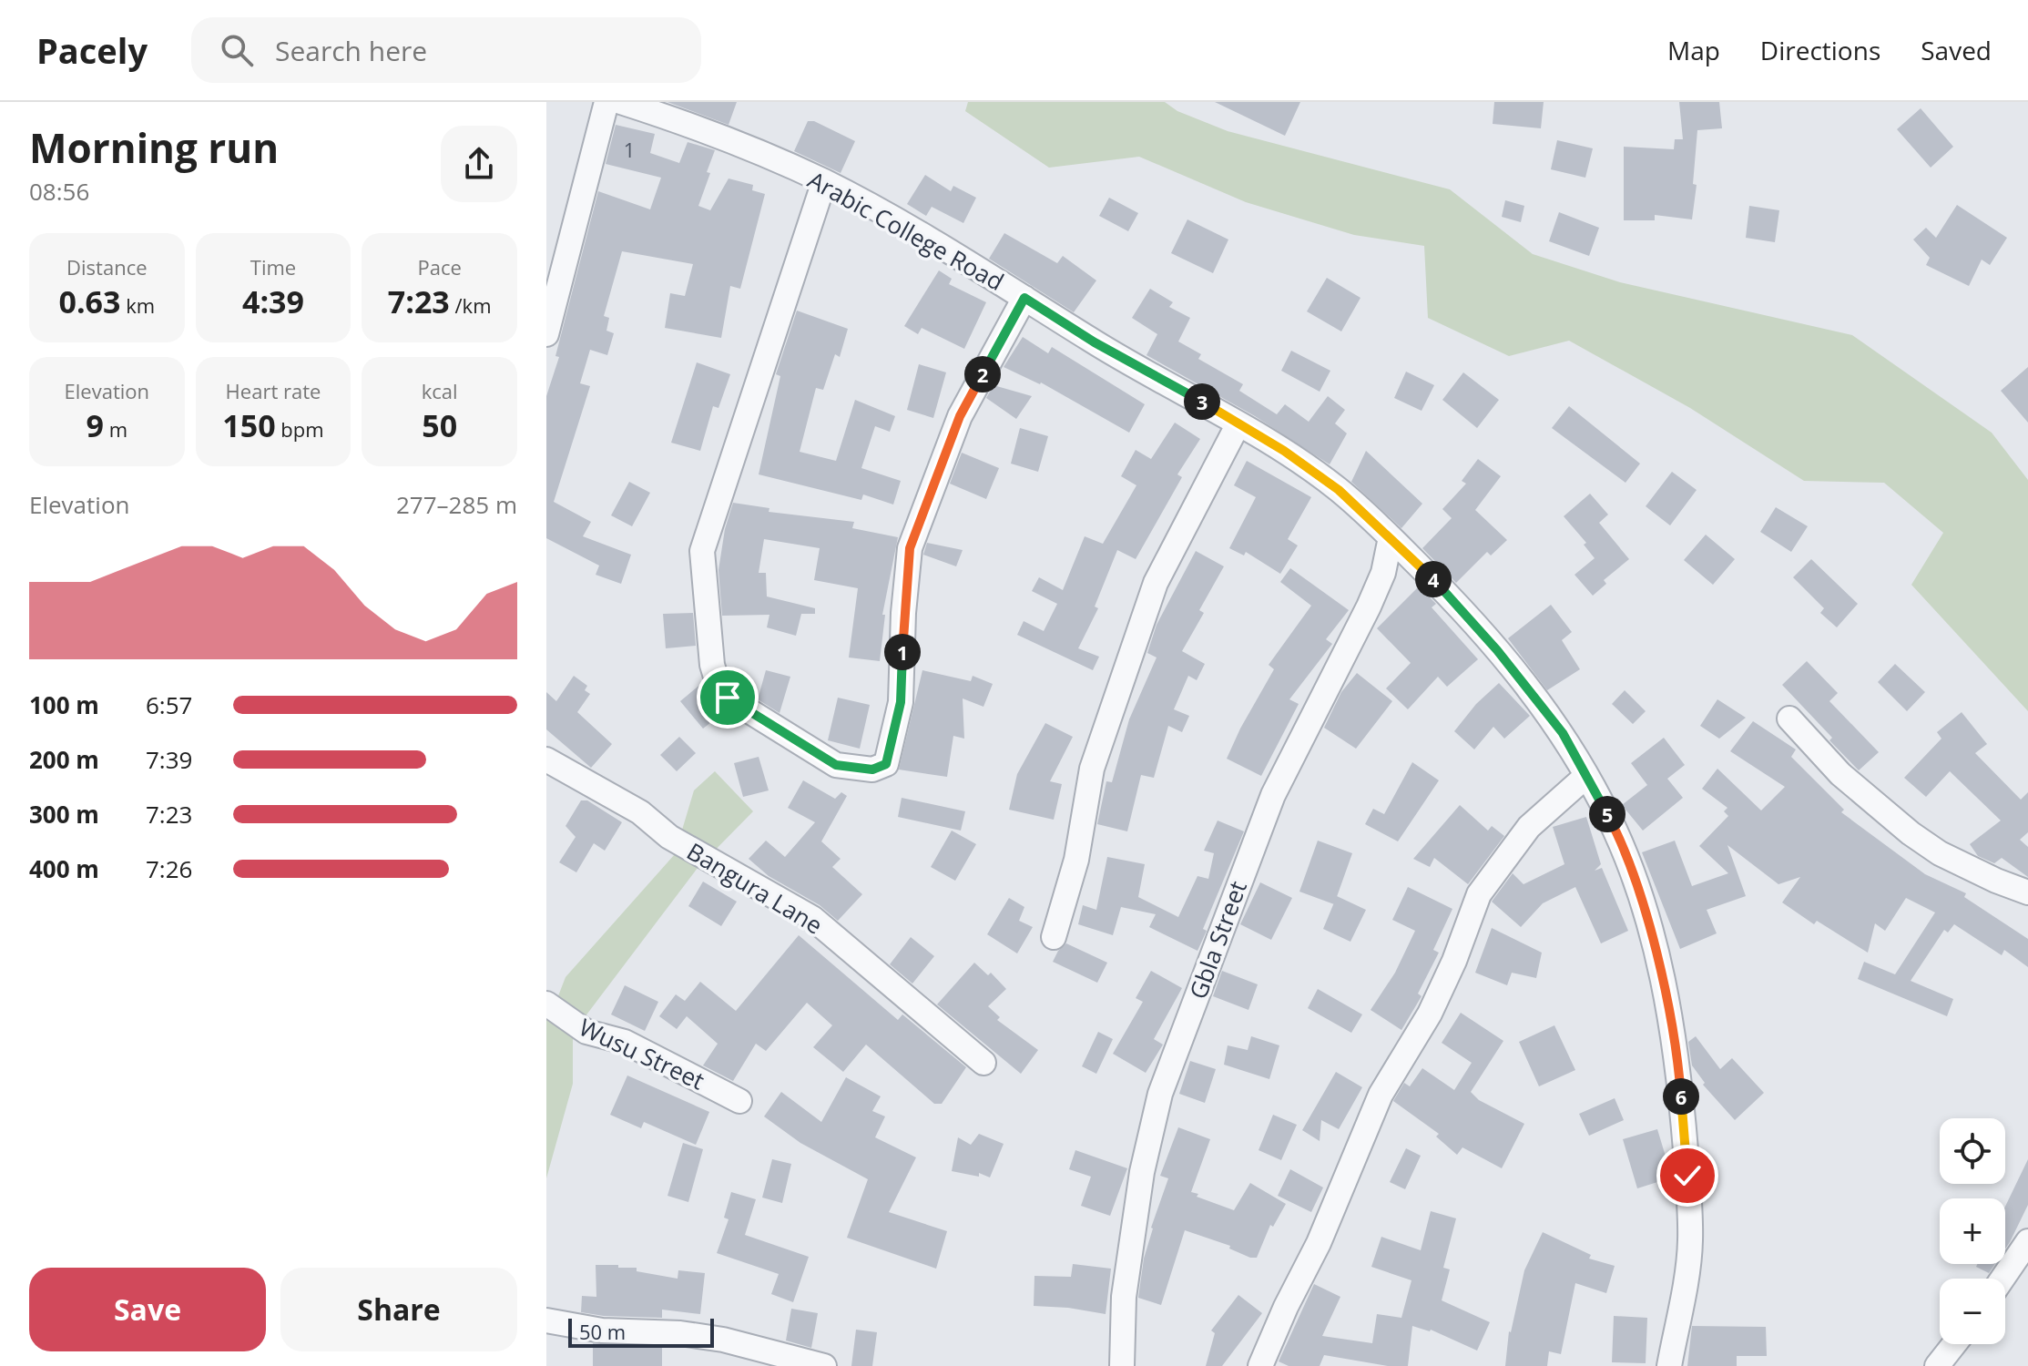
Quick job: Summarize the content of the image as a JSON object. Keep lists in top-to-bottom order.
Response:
{
  "streets": {
    "street": [
      "Arabic College Road",
      "Bangura Lane",
      "Gbla Street",
      "Wusu Street"
    ]
  },
  "crossings": [
    ["Arabic College Road", "Gbla Street"]
  ],
  "house_numbers": ["1"],
  "scale_bar": "50 m",
  "page": {
    "header": "Pacely",
    "search": "Search here",
    "nav": ["Map", "Directions", "Saved"],
    "heading": ["Morning run", "08:56"],
    "stats": [
      ["Distance", "0.63 km"],
      ["Time", "4:39"],
      ["Pace", "7:23 /km"],
      ["Elevation", "9 m"],
      ["Heart rate", "150 bpm"],
      ["kcal", "50"]
    ],
    "pins": [
      "2",
      "3",
      "4",
      "1",
      "5",
      "6"
    ],
    "chart": ["Elevation", "277–285 m"],
    "list": [
      {
        "name": "100 m",
        "note": "6:57"
      },
      {
        "name": "200 m",
        "note": "7:39"
      },
      {
        "name": "300 m",
        "note": "7:23"
      },
      {
        "name": "400 m",
        "note": "7:26"
      }
    ],
    "map_buttons": ["+", "−"],
    "buttons": ["Save", "Share"],
    "scale": "50 m"
  }
}
